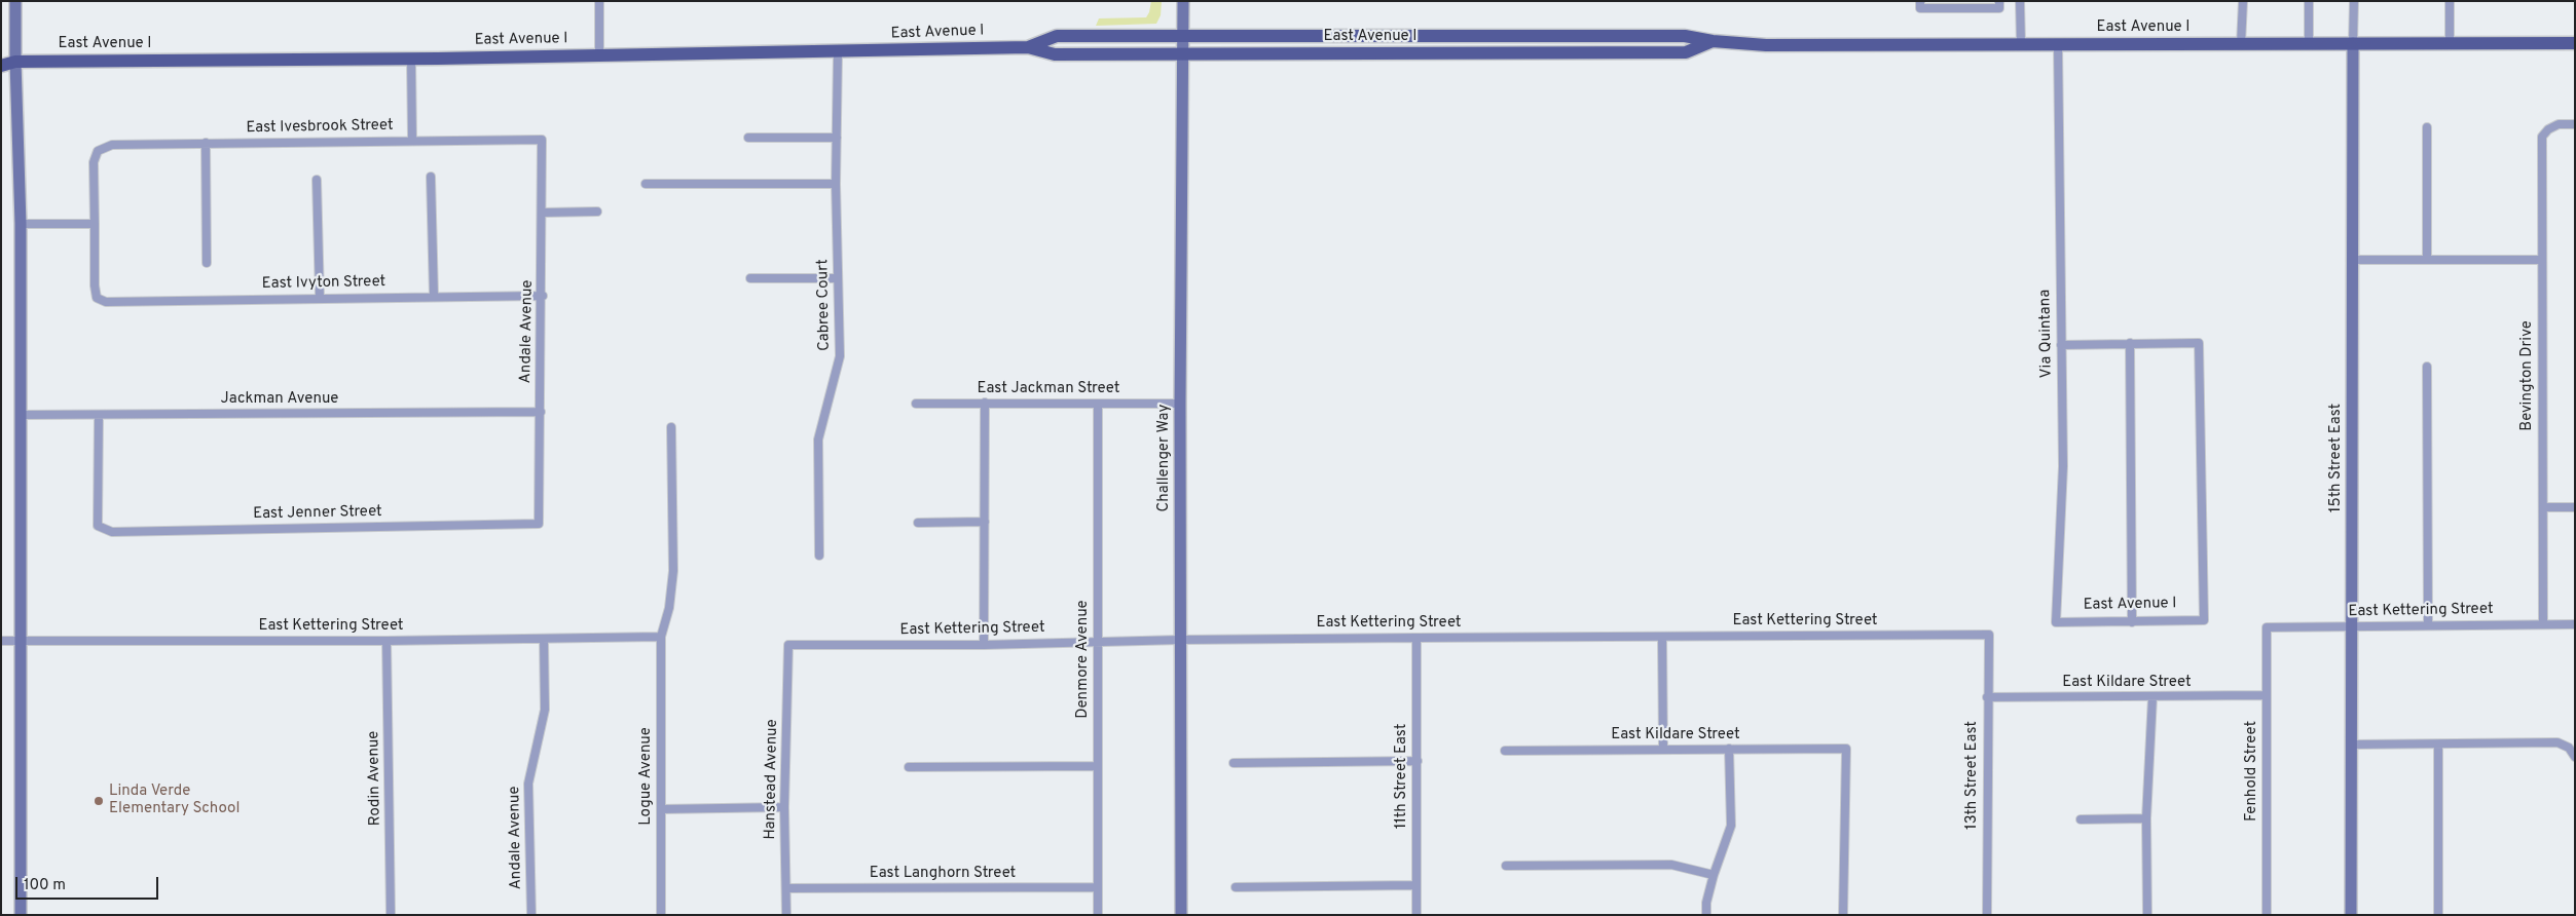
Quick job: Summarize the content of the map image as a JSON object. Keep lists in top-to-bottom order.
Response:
{
  "streets": {
    "main road": ["East Avenue I"],
    "street": [
      "East Ivesbrook Street",
      "East Ivyton Street",
      "Cabree Court",
      "Andale Avenue",
      "Via Quintana",
      "Bevington Drive",
      "East Jackman Street",
      "Jackman Avenue",
      "Challenger Way",
      "15th Street East",
      "East Jenner Street",
      "East Kettering Street",
      "Denmore Avenue",
      "East Kildare Street",
      "Fenhold Street",
      "13th Street East",
      "Logue Avenue",
      "11th Street East",
      "Rodin Avenue",
      "Hanstead Avenue",
      "East Langhorn Street"
    ]
  },
  "crossings": [
    ["East Avenue I", "Cabree Court"],
    ["East Avenue I", "Via Quintana"],
    ["East Avenue I", "Challenger Way"],
    ["East Avenue I", "15th Street East"],
    ["East Ivesbrook Street", "East Ivyton Street"],
    ["East Ivesbrook Street", "Andale Avenue"],
    ["East Ivyton Street", "Andale Avenue"],
    ["Andale Avenue", "Jackman Avenue"],
    ["Andale Avenue", "East Jenner Street"],
    ["Andale Avenue", "East Kettering Street"],
    ["Bevington Drive", "East Kettering Street"],
    ["East Jackman Street", "Challenger Way"],
    ["East Jackman Street", "Denmore Avenue"],
    ["Jackman Avenue", "East Jenner Street"],
    ["Challenger Way", "East Kettering Street"],
    ["15th Street East", "East Kettering Street"],
    ["East Kettering Street", "Denmore Avenue"],
    ["East Kettering Street", "Fenhold Street"],
    ["East Kettering Street", "13th Street East"],
    ["East Kettering Street", "Logue Avenue"],
    ["East Kettering Street", "11th Street East"],
    ["East Kettering Street", "Rodin Avenue"],
    ["East Kettering Street", "Hanstead Avenue"],
    ["Denmore Avenue", "East Langhorn Street"],
    ["East Kildare Street", "Fenhold Street"],
    ["East Kildare Street", "13th Street East"],
    ["Hanstead Avenue", "East Langhorn Street"]
  ],
  "places": ["Linda Verde Elementary School"],
  "scale_bar": "100 m"
}
